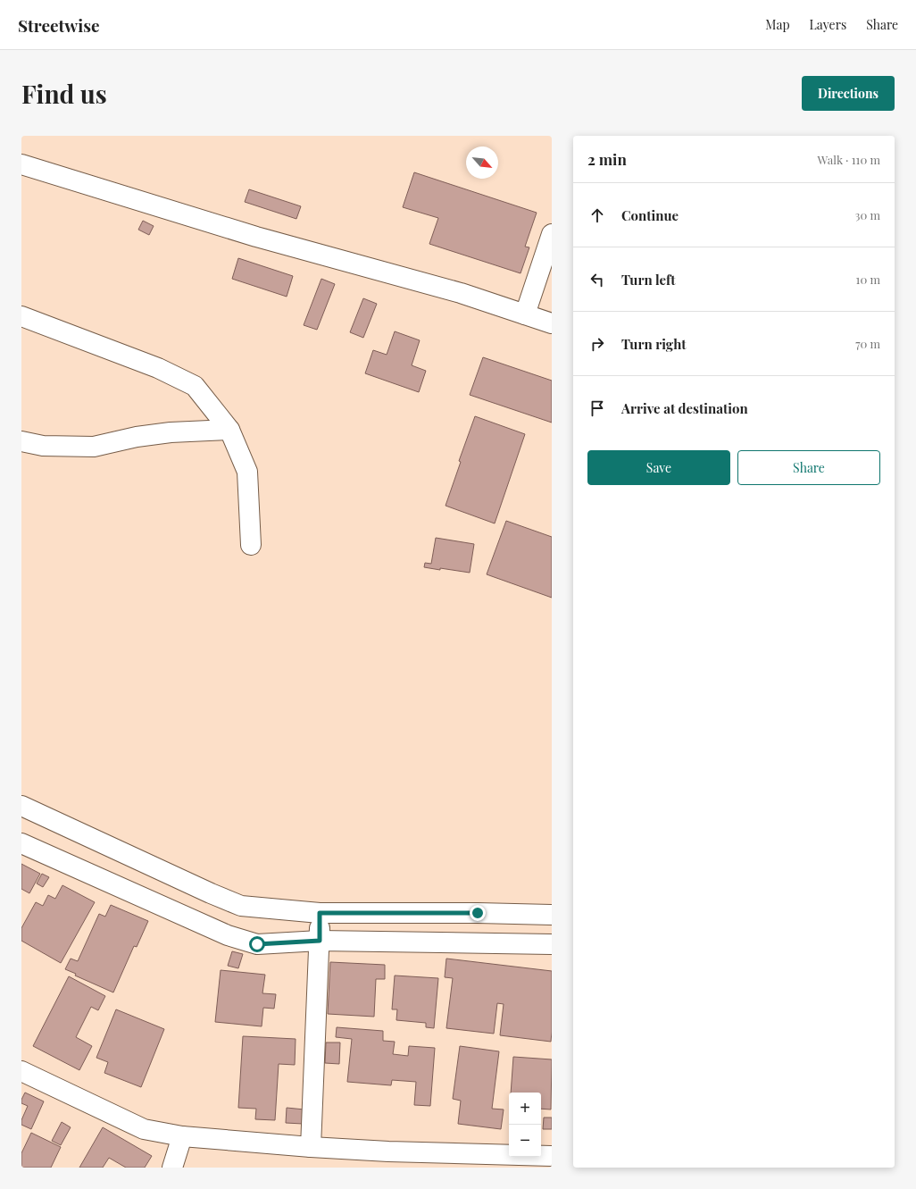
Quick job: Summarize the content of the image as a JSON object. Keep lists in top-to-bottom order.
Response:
{
  "north": "bottom right",
  "page": {
    "header": "Streetwise",
    "nav": ["Map", "Layers", "Share"],
    "buttons": [
      "Directions",
      ["Save", "Share"]
    ],
    "title": "Find us",
    "heading": ["2 min", "Walk · 110 m"],
    "list": [
      ["Continue", "30 m"],
      ["Turn left", "10 m"],
      ["Turn right", "70 m"],
      "Arrive at destination"
    ],
    "map_buttons": ["+", "−"]
  }
}
